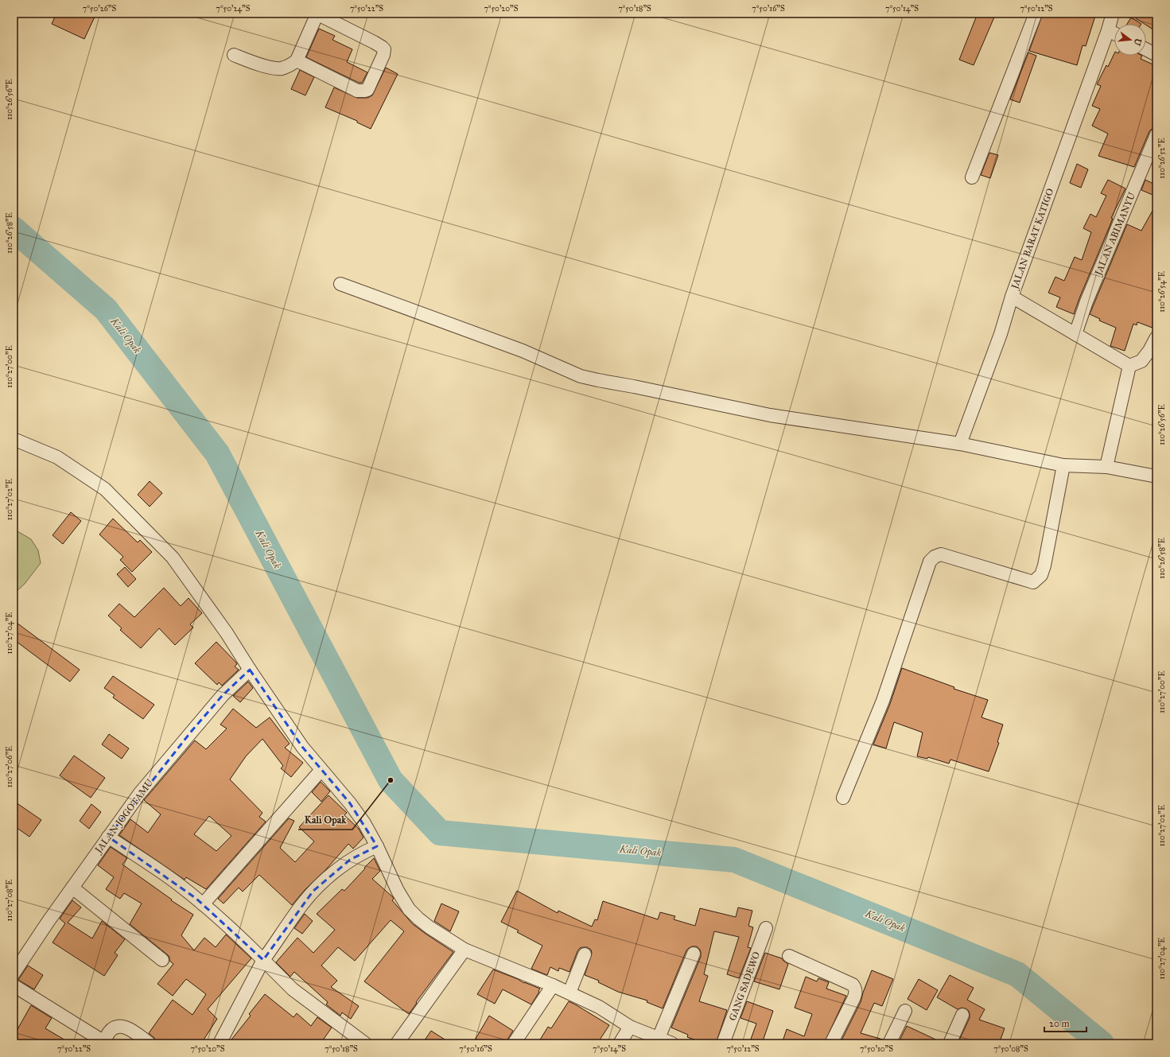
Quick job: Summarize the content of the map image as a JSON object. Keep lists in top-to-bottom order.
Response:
{
  "streets": {
    "street": [
      "JALAN ABIMANYU",
      "JALAN BARAT KATIGO",
      "JALAN JOGOTAMU",
      "GANG SADEWO"
    ]
  },
  "crossings": [
    ["JALAN ABIMANYU", "JALAN BARAT KATIGO"]
  ],
  "water": ["Kali Opak"],
  "places": ["Kali Opak"],
  "scale_bar": "20 m",
  "north": "right",
  "coordinates": [
    "7°50'26\"S",
    "7°50'24\"S",
    "7°50'22\"S",
    "7°50'20\"S",
    "7°50'18\"S",
    "7°50'16\"S",
    "7°50'14\"S",
    "7°50'12\"S",
    "110°26'56\"E",
    "110°26'52\"E",
    "110°26'58\"E",
    "110°26'54\"E",
    "110°27'00\"E",
    "110°27'02\"E",
    "110°27'04\"E",
    "110°27'06\"E",
    "110°27'08\"E",
    "7°50'10\"S",
    "7°50'08\"S"
  ]
}
